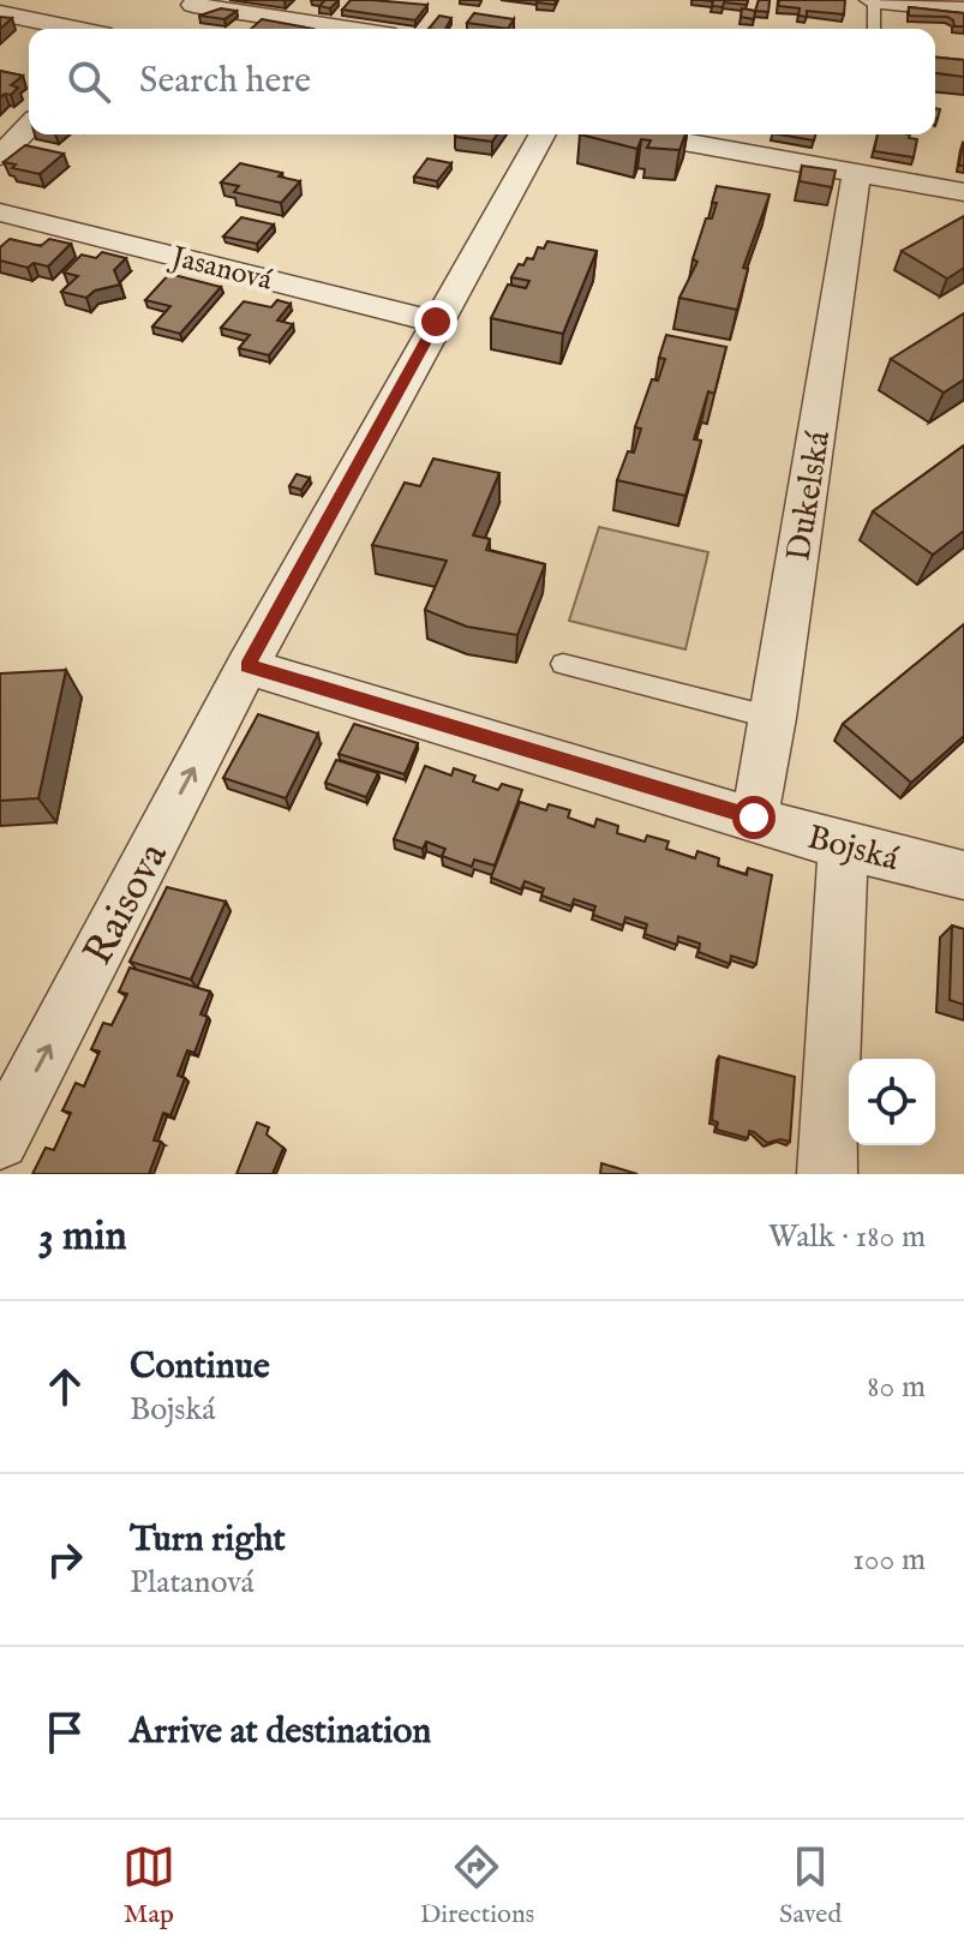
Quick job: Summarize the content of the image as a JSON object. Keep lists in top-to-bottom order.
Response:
{
  "streets": {
    "street": [
      "Jasanová",
      "Dukelská",
      "Bojská",
      "Raisova"
    ]
  },
  "crossings": [
    ["Jasanová", "Raisova"],
    ["Dukelská", "Bojská"],
    ["Bojská", "Raisova"]
  ],
  "one_way": ["Raisova"],
  "page": {
    "search": "Search here",
    "heading": ["3 min", "Walk · 180 m"],
    "list": [
      ["Continue", "Bojská", "80 m"],
      ["Turn right", "Platanová", "100 m"],
      "Arrive at destination"
    ],
    "nav": ["Map", "Directions", "Saved"]
  }
}
